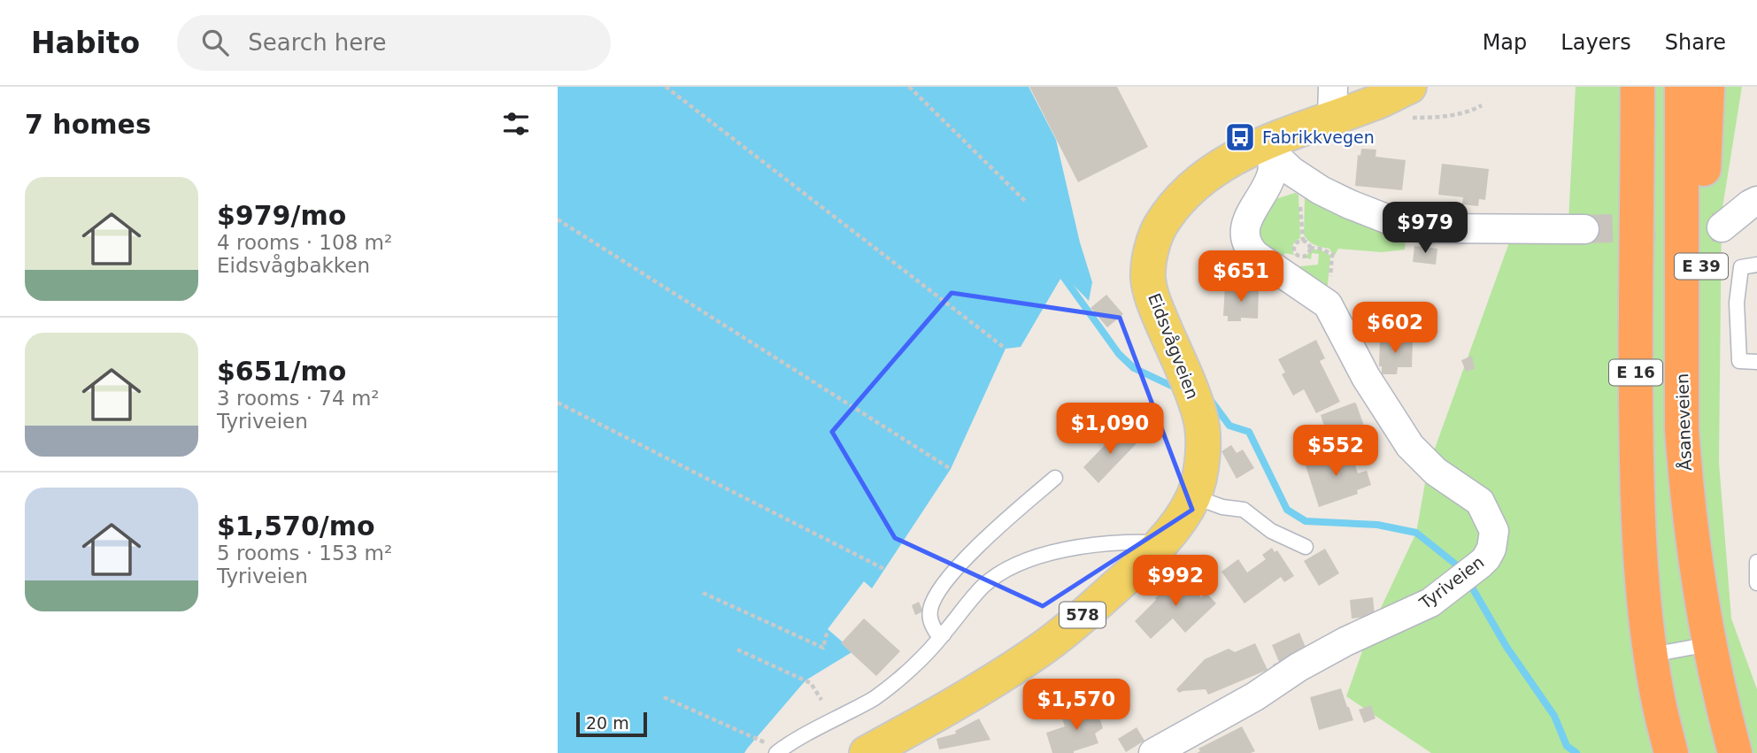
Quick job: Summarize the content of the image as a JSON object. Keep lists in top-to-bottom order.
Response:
{
  "streets": {
    "highway": ["E 39", "E 16", "Åsaneveien"],
    "main road": ["Eidsvågveien", "578"],
    "street": ["Tyriveien"]
  },
  "crossings": [
    ["E 39", "Åsaneveien"],
    ["Eidsvågveien", "Tyriveien"]
  ],
  "places": {
    "bus stop": ["Fabrikkvegen"]
  },
  "scale_bar": "20 m",
  "page": {
    "header": "Habito",
    "search": "Search here",
    "nav": ["Map", "Layers", "Share"],
    "heading": "7 homes",
    "list": [
      {
        "name": "$979/mo",
        "note": "4 rooms · 108 m² · Eidsvågbakken"
      },
      {
        "name": "$651/mo",
        "note": "3 rooms · 74 m² · Tyriveien"
      },
      {
        "name": "$1,570/mo",
        "note": "5 rooms · 153 m² · Tyriveien"
      }
    ],
    "price": [
      "$979",
      "$651",
      "$602",
      "$1,090",
      "$552",
      "$992",
      "$1,570"
    ],
    "scale": "20 m"
  }
}
